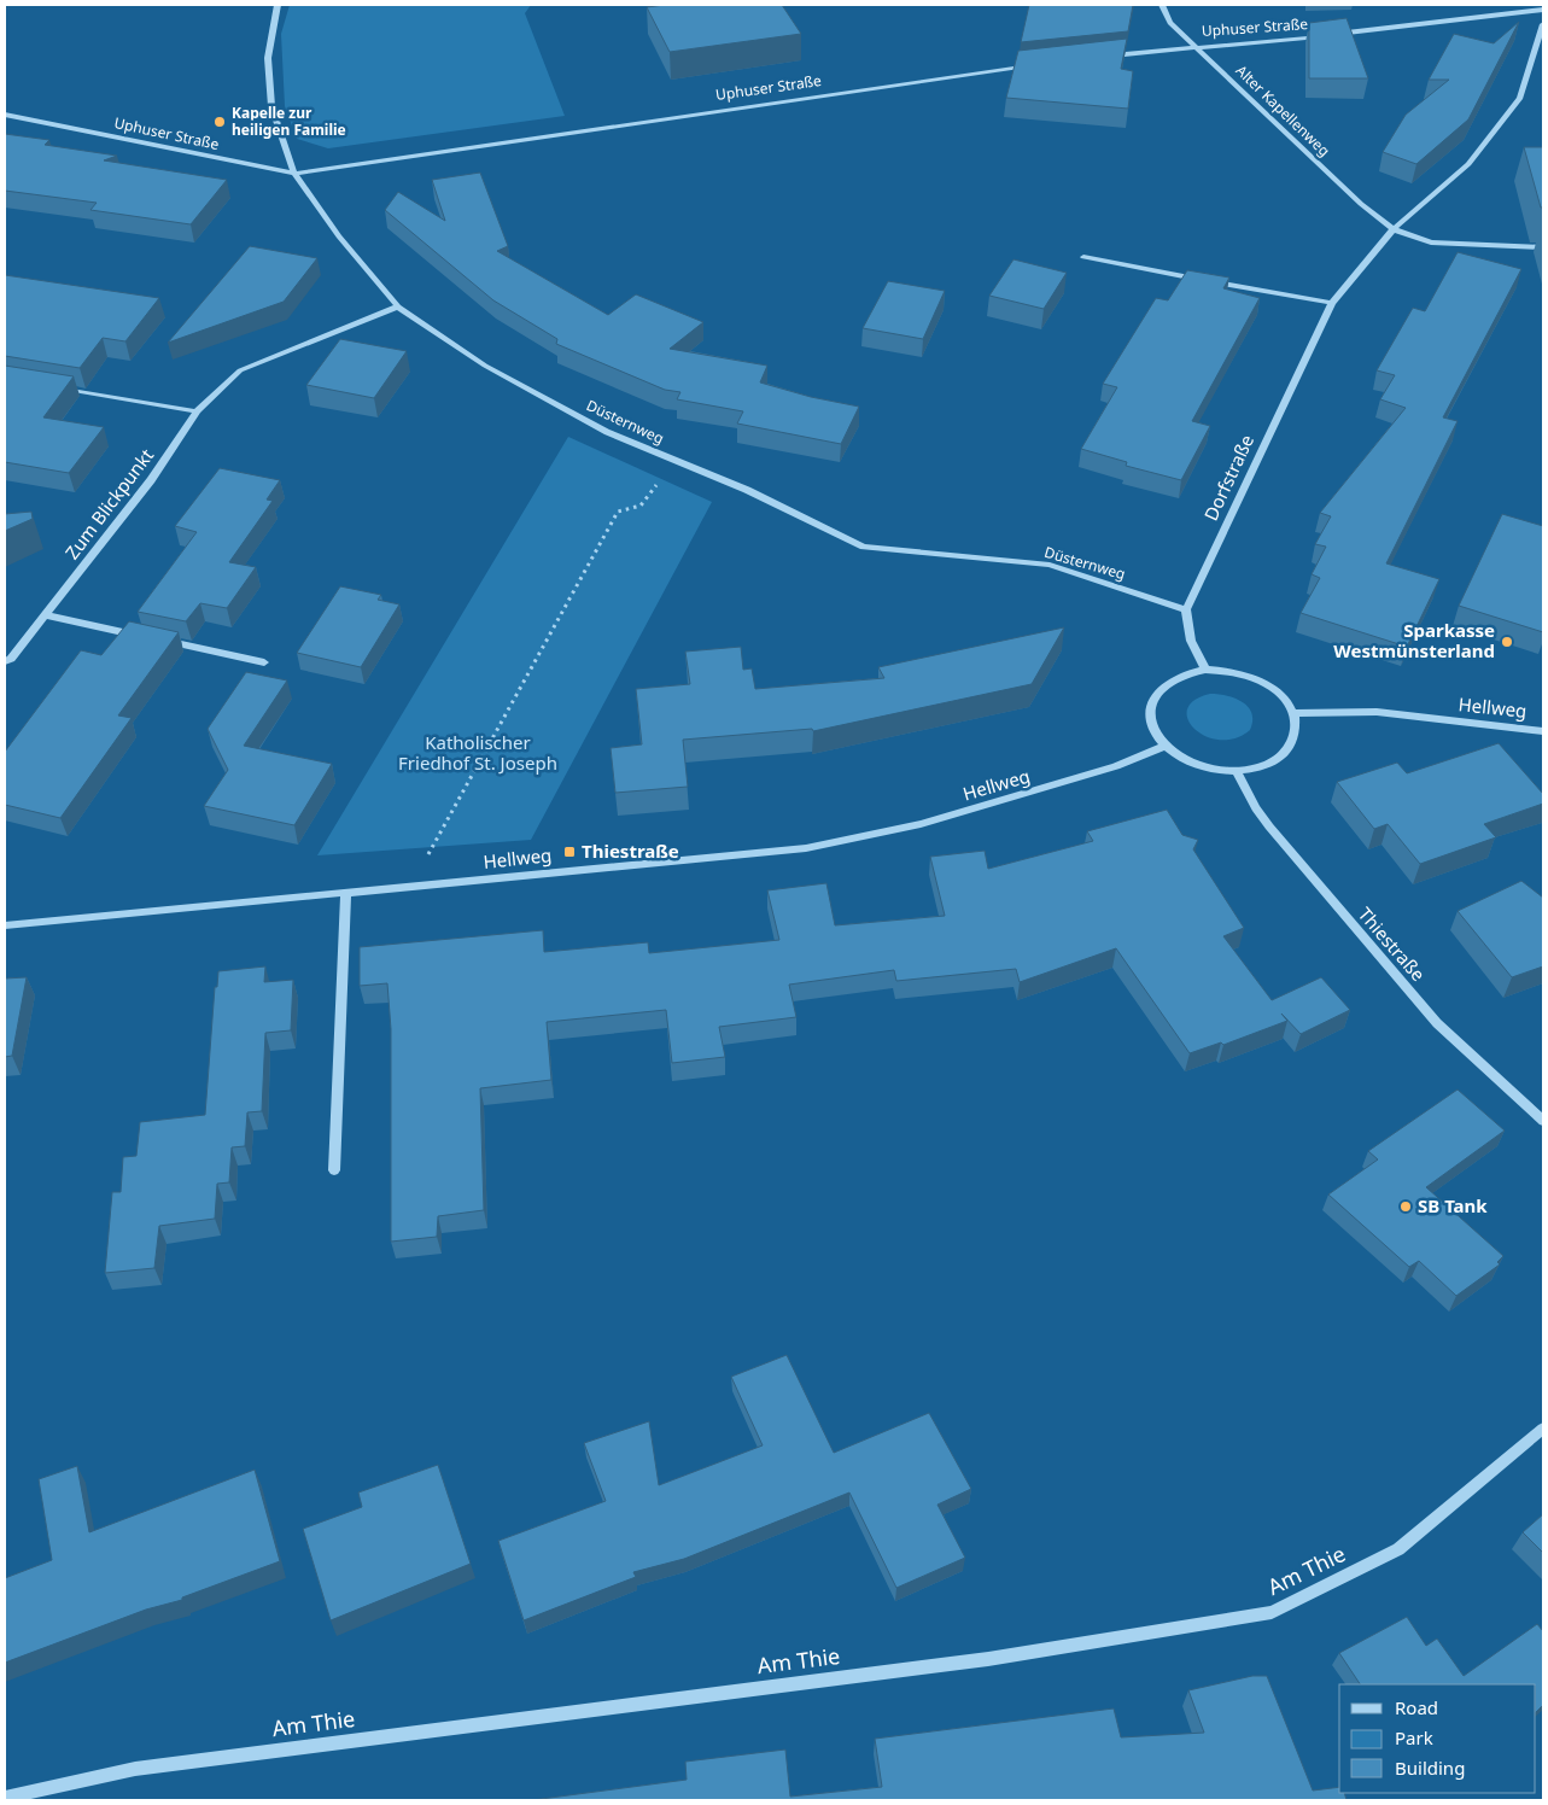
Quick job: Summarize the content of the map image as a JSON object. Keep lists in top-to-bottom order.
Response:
{
  "streets": {
    "street": [
      "Uphuser Straße",
      "Alter Kapellenweg",
      "Düsternweg",
      "Dorfstraße",
      "Zum Blickpunkt",
      "Hellweg",
      "Thiestraße",
      "Am Thie"
    ]
  },
  "crossings": [
    ["Uphuser Straße", "Alter Kapellenweg"],
    ["Uphuser Straße", "Düsternweg"],
    ["Alter Kapellenweg", "Dorfstraße"],
    ["Düsternweg", "Dorfstraße"],
    ["Düsternweg", "Zum Blickpunkt"],
    ["Hellweg", "Thiestraße"]
  ],
  "parks": ["Katholischer Friedhof St. Joseph"],
  "places": {
    "other": ["Kapelle zur heiligen Familie", "Sparkasse Westmünsterland", "SB Tank"],
    "transit": ["Thiestraße"]
  },
  "legend": ["Road", "Park", "Building"]
}
